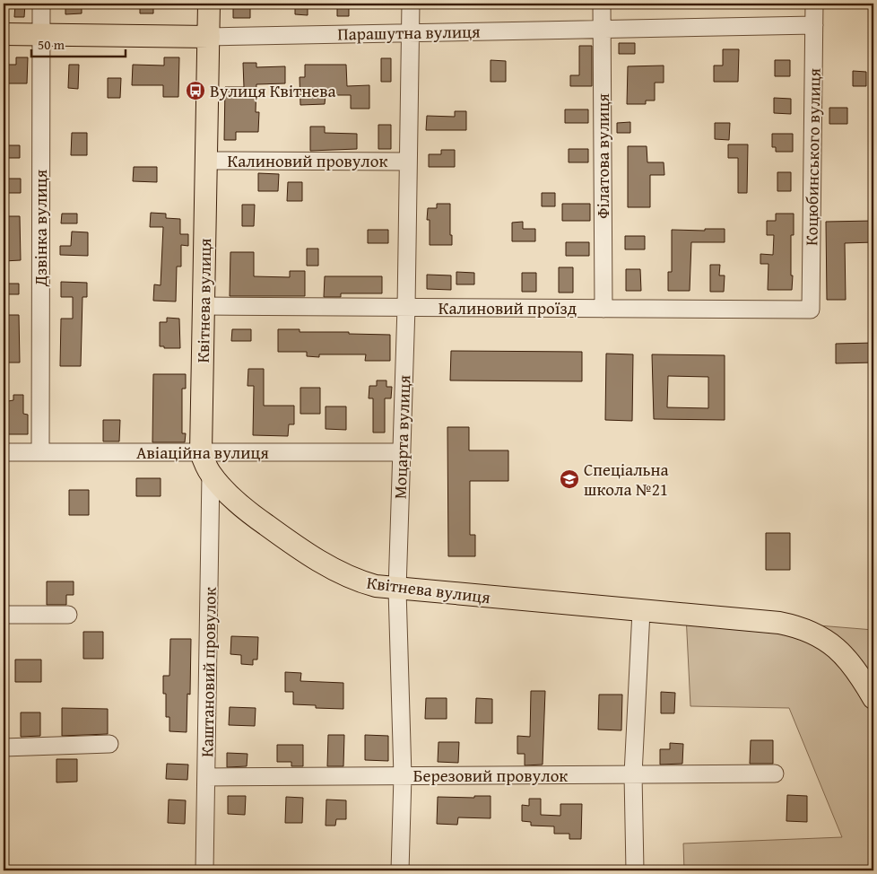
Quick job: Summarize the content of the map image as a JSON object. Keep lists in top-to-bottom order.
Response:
{
  "streets": {
    "main road": ["Парашутна вулиця", "Квітнева вулиця"],
    "street": [
      "Філатова вулиця",
      "Коцюбинського вулиця",
      "Калиновий провулок",
      "Дзвінка вулиця",
      "Калиновий проїзд",
      "Моцарта вулиця",
      "Авіаційна вулиця",
      "Каштановий провулок",
      "Березовий провулок"
    ]
  },
  "crossings": [
    ["Парашутна вулиця", "Філатова вулиця"],
    ["Парашутна вулиця", "Коцюбинського вулиця"],
    ["Парашутна вулиця", "Дзвінка вулиця"],
    ["Парашутна вулиця", "Квітнева вулиця"],
    ["Парашутна вулиця", "Моцарта вулиця"],
    ["Філатова вулиця", "Калиновий проїзд"],
    ["Коцюбинського вулиця", "Калиновий проїзд"],
    ["Калиновий провулок", "Квітнева вулиця"],
    ["Калиновий провулок", "Моцарта вулиця"],
    ["Дзвінка вулиця", "Авіаційна вулиця"],
    ["Квітнева вулиця", "Калиновий проїзд"],
    ["Квітнева вулиця", "Моцарта вулиця"],
    ["Квітнева вулиця", "Авіаційна вулиця"],
    ["Квітнева вулиця", "Каштановий провулок"],
    ["Калиновий проїзд", "Моцарта вулиця"],
    ["Моцарта вулиця", "Авіаційна вулиця"],
    ["Моцарта вулиця", "Березовий провулок"],
    ["Каштановий провулок", "Березовий провулок"]
  ],
  "places": {
    "bus stop": ["Вулиця Квітнева"],
    "school or university": ["Спеціальна школа №21"]
  },
  "scale_bar": "50 m"
}
